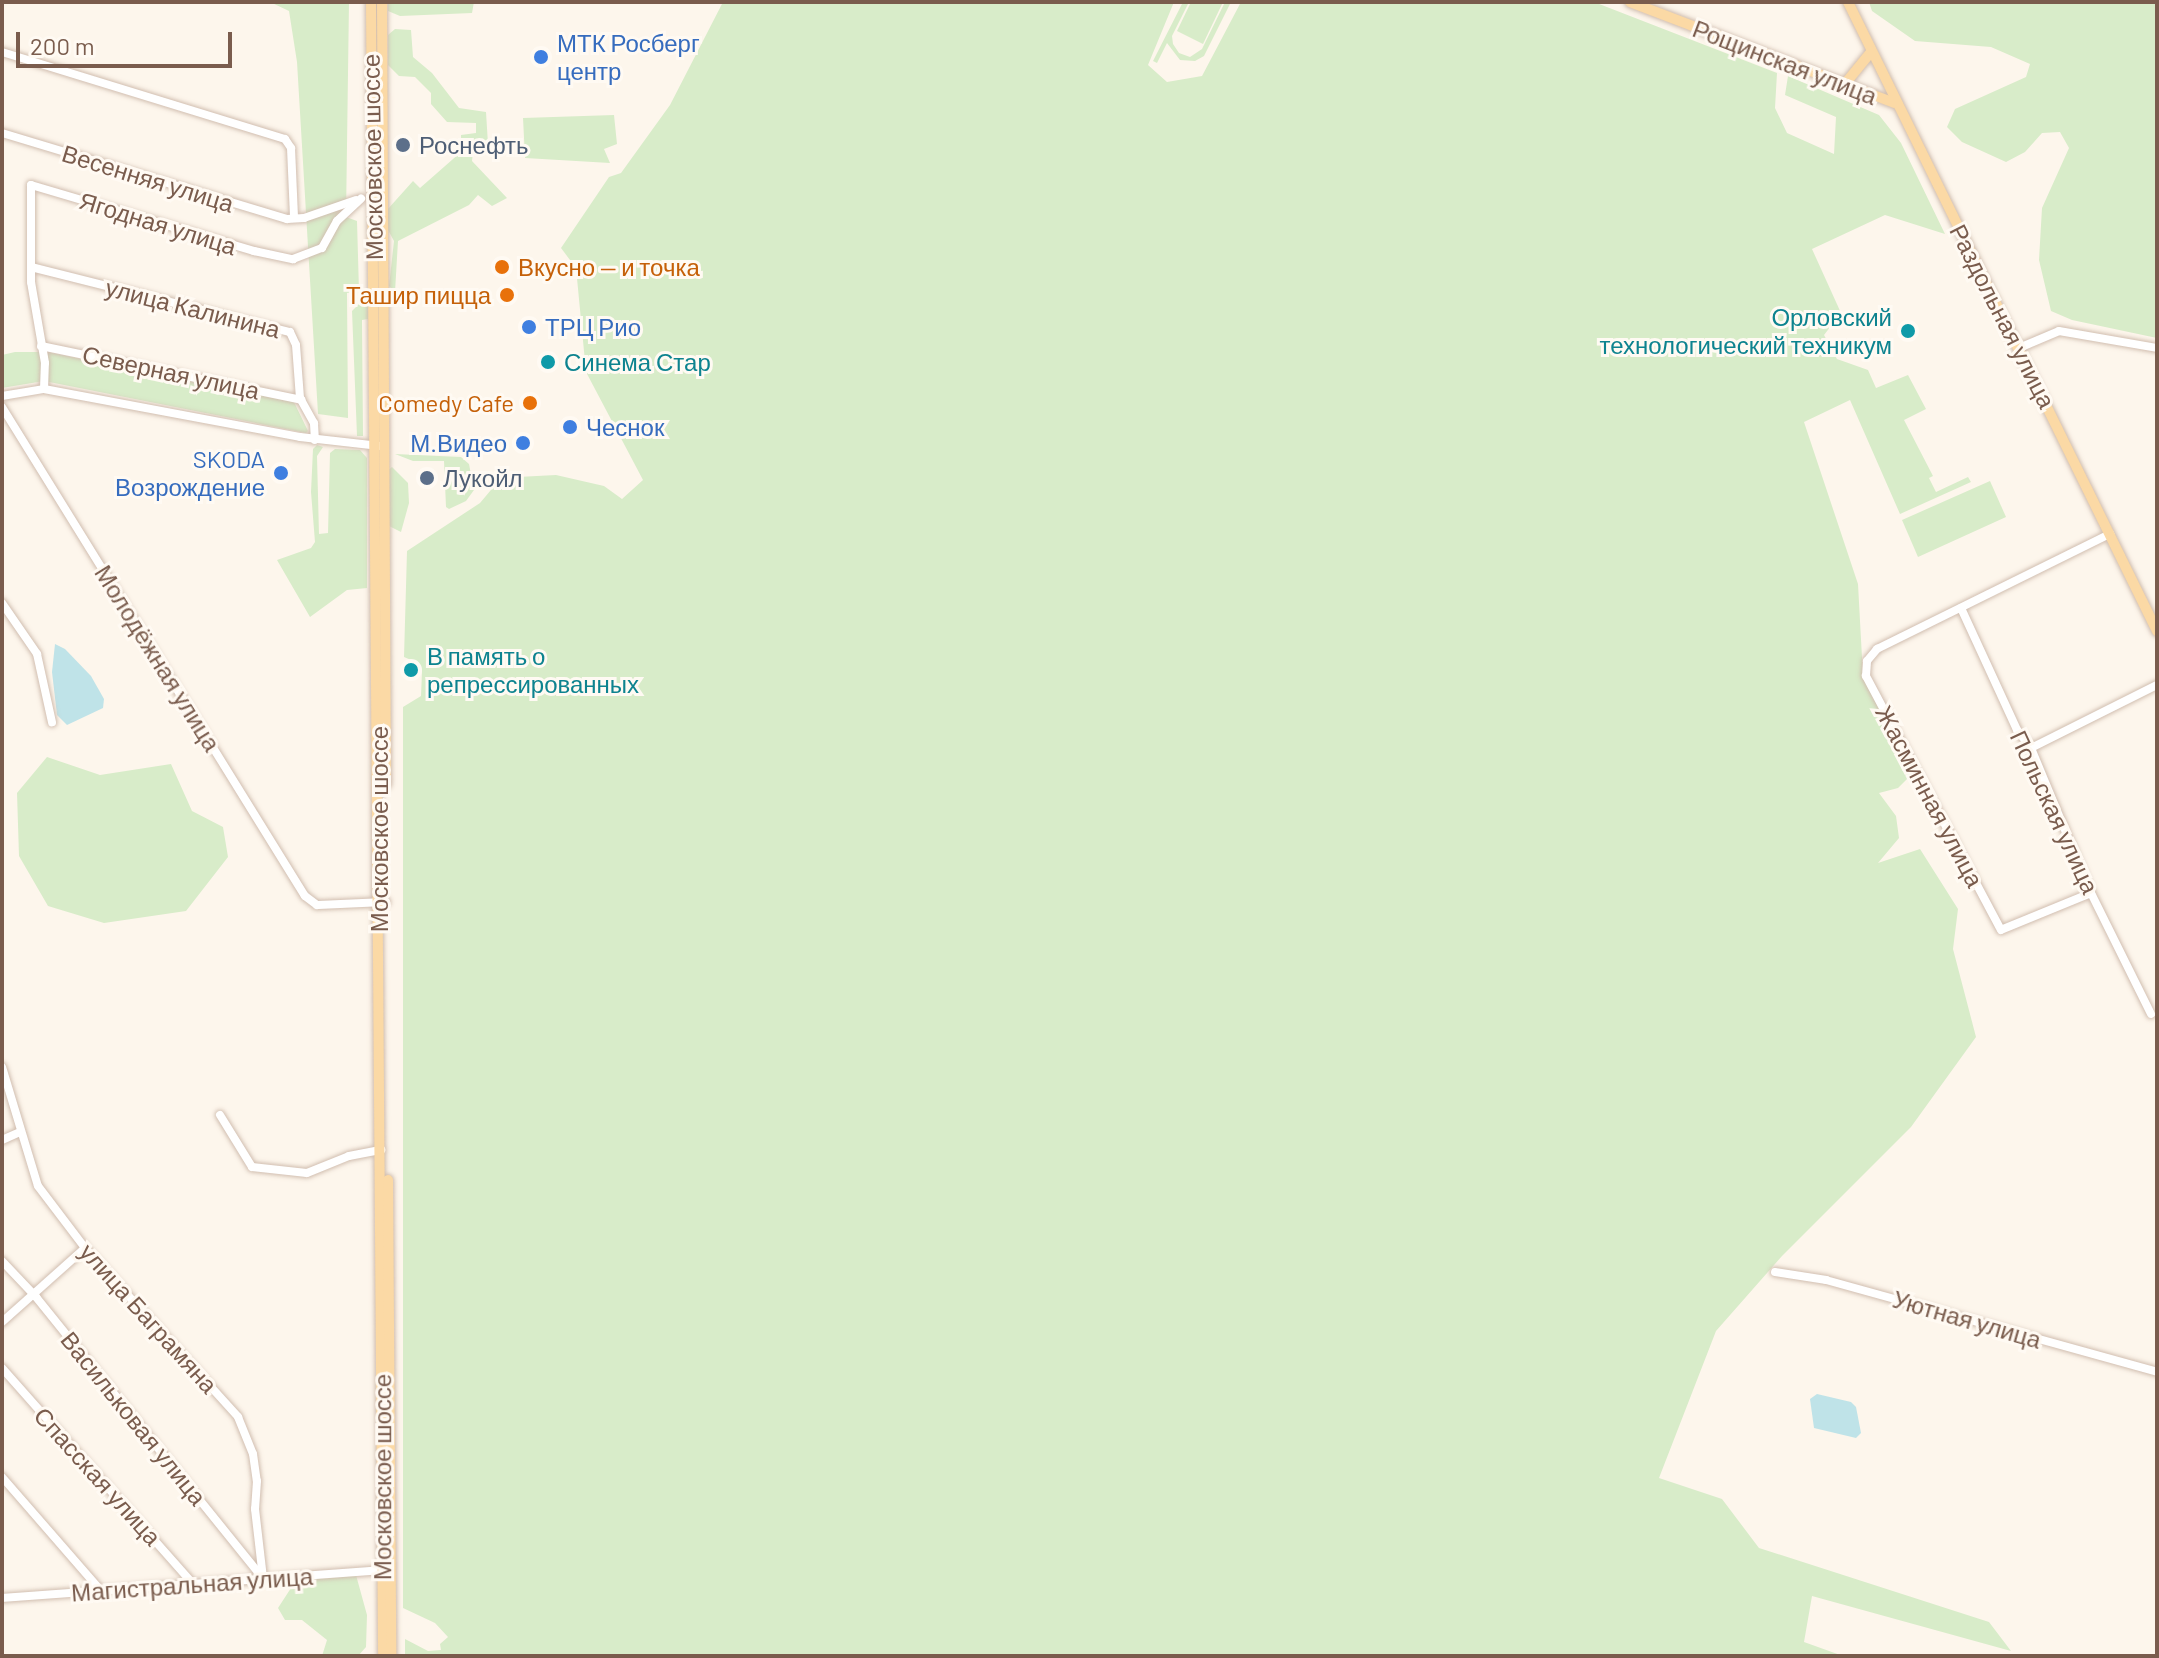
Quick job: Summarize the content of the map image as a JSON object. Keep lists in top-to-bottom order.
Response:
{
  "streets": {
    "main road": ["Рощинская улица", "Московское шоссе", "Раздольная улица"],
    "street": [
      "Весенняя улица",
      "Ягодная улица",
      "улица Калинина",
      "Северная улица",
      "Молодёжная улица",
      "Жасминная улица",
      "Польская улица",
      "улица Баграмяна",
      "Уютная улица",
      "Васильковая улица",
      "Спасская улица",
      "Магистральная улица"
    ]
  },
  "crossings": [
    ["Рощинская улица", "Раздольная улица"],
    ["Московское шоссе", "Весенняя улица"],
    ["Московское шоссе", "Ягодная улица"],
    ["Московское шоссе", "Молодёжная улица"],
    ["Московское шоссе", "Магистральная улица"],
    ["Весенняя улица", "Ягодная улица"],
    ["Ягодная улица", "улица Калинина"],
    ["улица Калинина", "Северная улица"],
    ["Жасминная улица", "Польская улица"],
    ["улица Баграмяна", "Васильковая улица"],
    ["улица Баграмяна", "Магистральная улица"],
    ["Васильковая улица", "Магистральная улица"],
    ["Спасская улица", "Магистральная улица"]
  ],
  "places": [
    "МТК Росберг центр",
    "Роснефть",
    "Вкусно — и точка",
    "Ташир пицца",
    "ТРЦ Рио",
    "Орловский технологический техникум",
    "Синема Стар",
    "Comedy Cafe",
    "Чеснок",
    "М.Видео",
    "SKODA Возрождение",
    "Лукойл",
    "В память о репрессированных"
  ],
  "scale_bar": "200 m"
}
